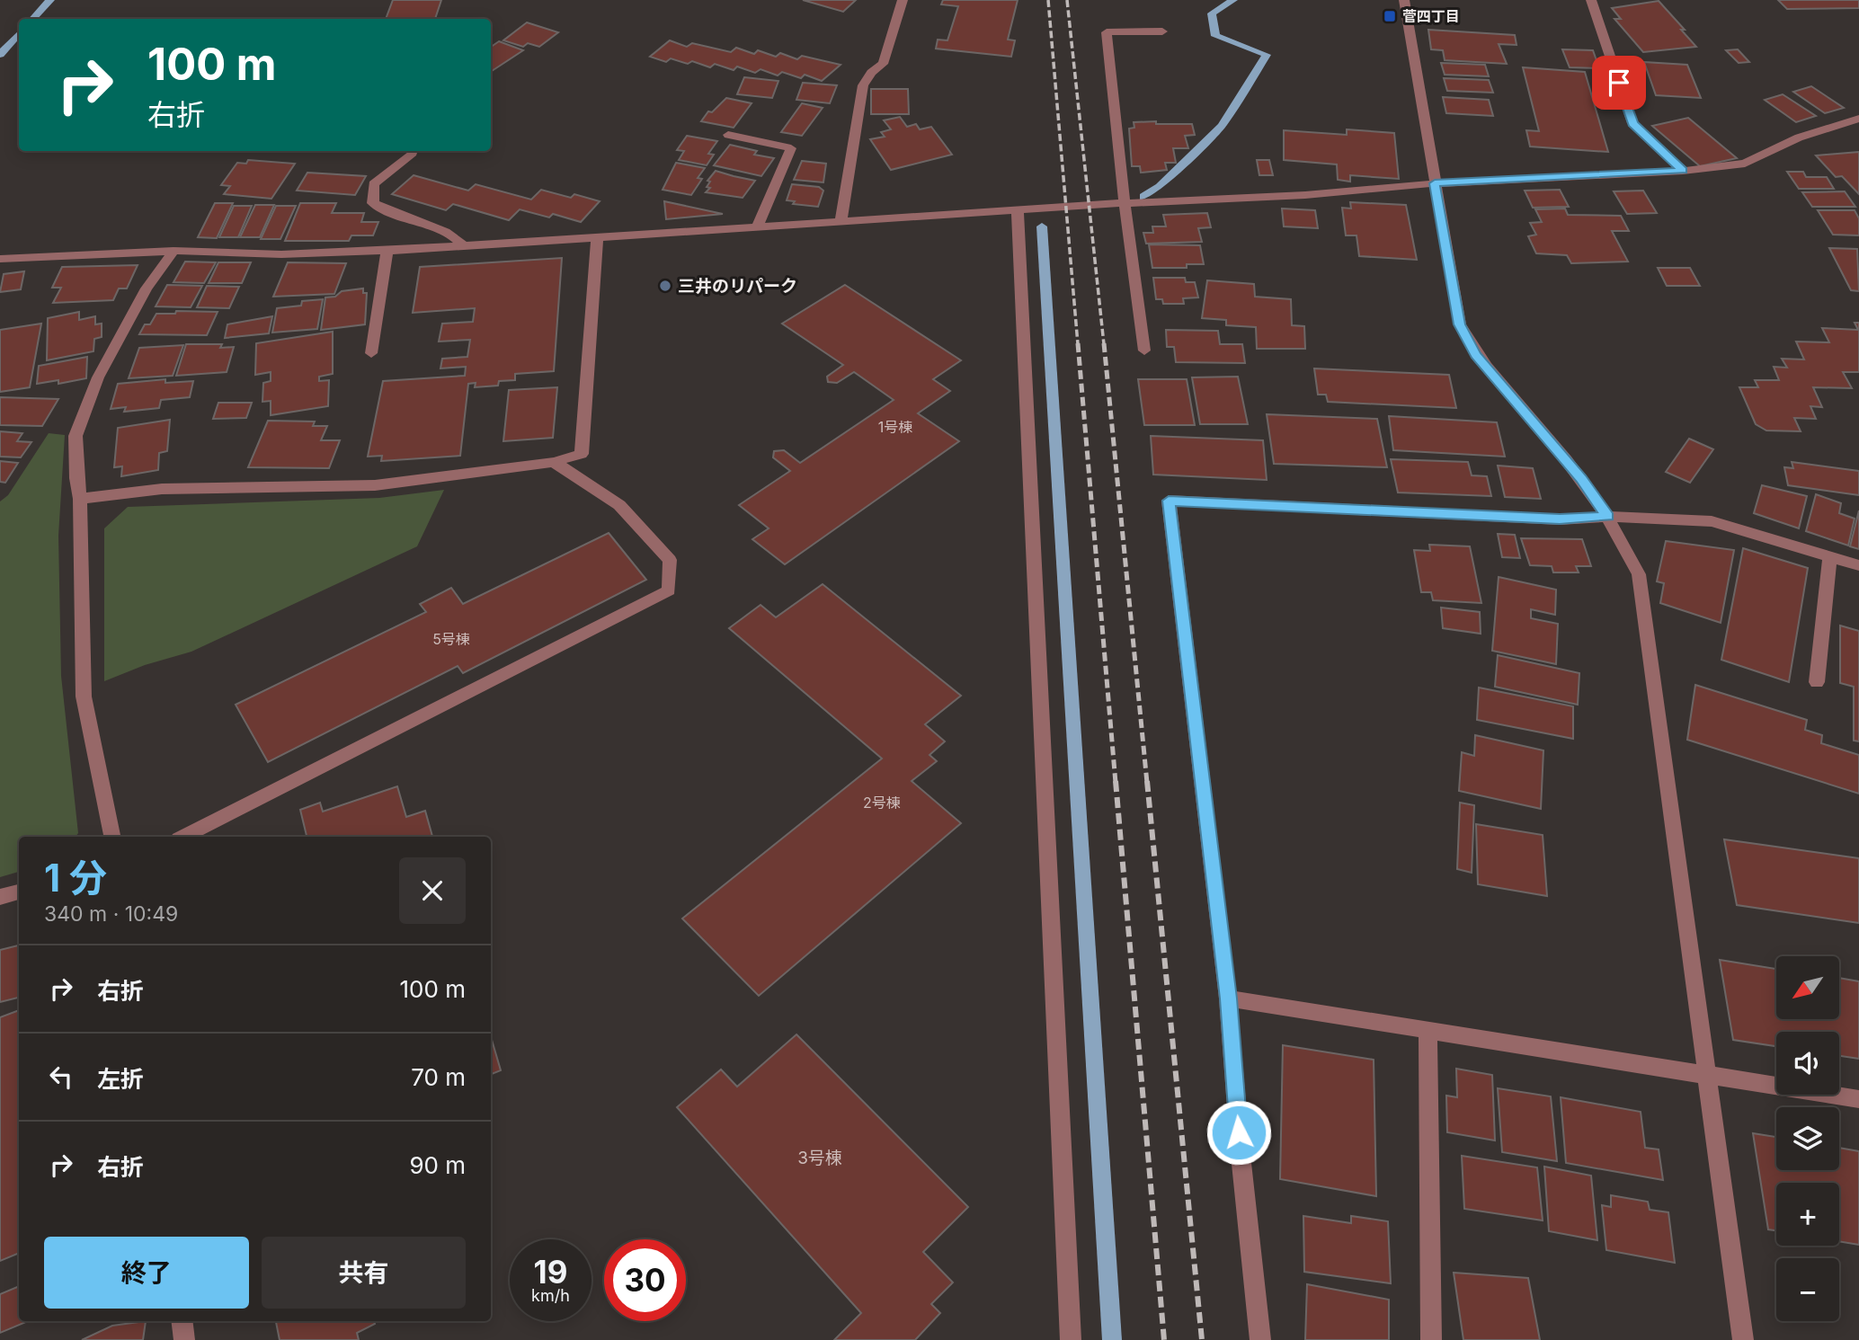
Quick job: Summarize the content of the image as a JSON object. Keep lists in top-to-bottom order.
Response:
{
  "places": {
    "transit": ["菅四丁目"],
    "other": ["三井のリパーク"]
  },
  "house_numbers": [
    "1号棟",
    "5号棟",
    "2号棟",
    "3号棟"
  ],
  "north": "bottom left",
  "page": {
    "turn": ["100 m", "右折"],
    "heading": ["1 分", "340 m · 10:49"],
    "list": [
      {
        "name": "右折",
        "value": "100 m"
      },
      {
        "name": "左折",
        "value": "70 m"
      },
      {
        "name": "右折",
        "value": "90 m"
      }
    ],
    "map_buttons": ["+", "−"],
    "buttons": ["終了", "共有"],
    "speed": "19 km/h",
    "limit": "30"
  }
}
